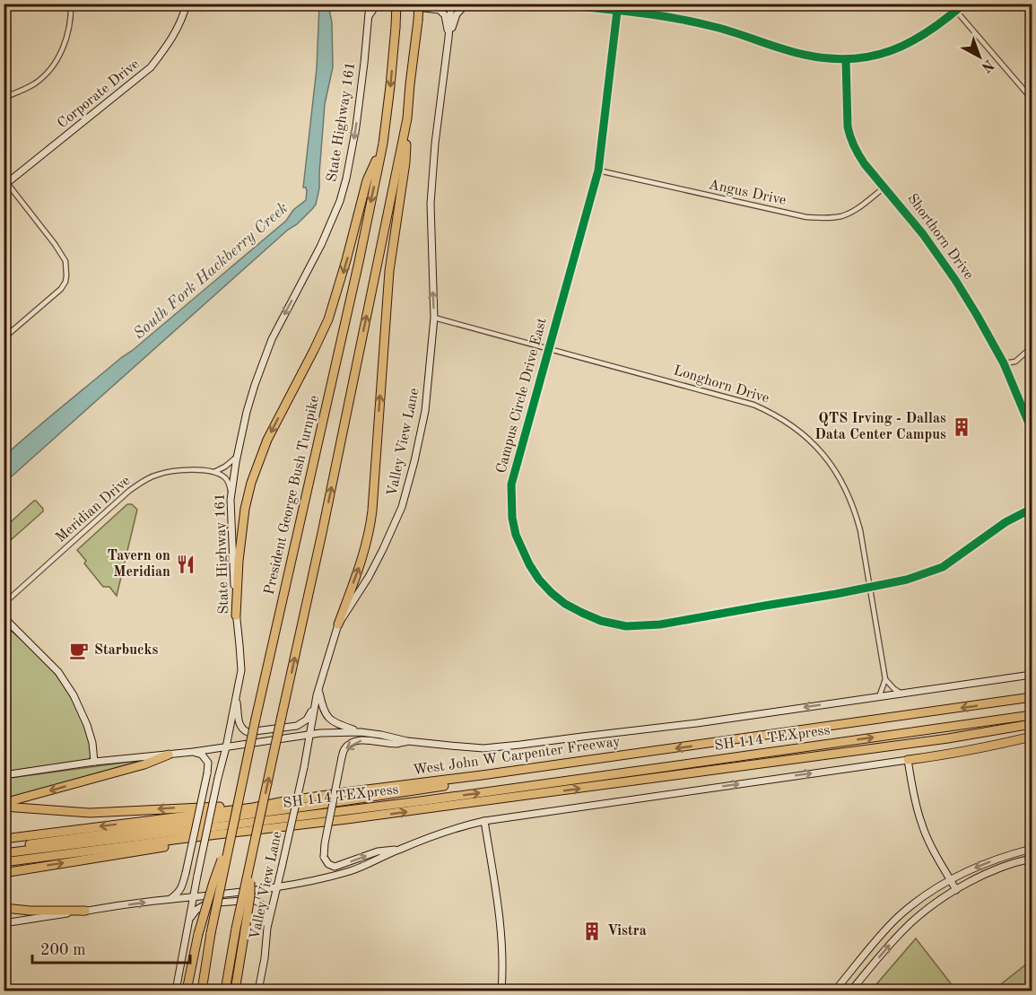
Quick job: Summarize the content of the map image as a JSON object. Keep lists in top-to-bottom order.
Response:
{
  "streets": {
    "highway": ["President George Bush Turnpike", "SH 114 TEXpress", "West John W Carpenter Freeway"],
    "main road": [
      "Corporate Drive",
      "State Highway 161",
      "Shorthorn Drive",
      "Campus Circle Drive East",
      "Valley View Lane"
    ],
    "street": ["Angus Drive", "Longhorn Drive", "Meridian Drive"]
  },
  "crossings": [
    ["State Highway 161", "West John W Carpenter Freeway"],
    ["Angus Drive", "Shorthorn Drive"],
    ["Angus Drive", "Campus Circle Drive East"],
    ["Longhorn Drive", "Campus Circle Drive East"],
    ["Longhorn Drive", "Valley View Lane"],
    ["Longhorn Drive", "West John W Carpenter Freeway"],
    ["Valley View Lane", "West John W Carpenter Freeway"],
    ["SH 114 TEXpress", "West John W Carpenter Freeway"]
  ],
  "one_way": ["State Highway 161"],
  "water": ["South Fork Hackberry Creek"],
  "places": {
    "building": ["QTS Irving - Dallas Data Center Campus", "Vistra"],
    "restaurant": ["Tavern on Meridian"],
    "cafe": ["Starbucks"]
  },
  "scale_bar": "200 m",
  "north": "bottom right"
}
